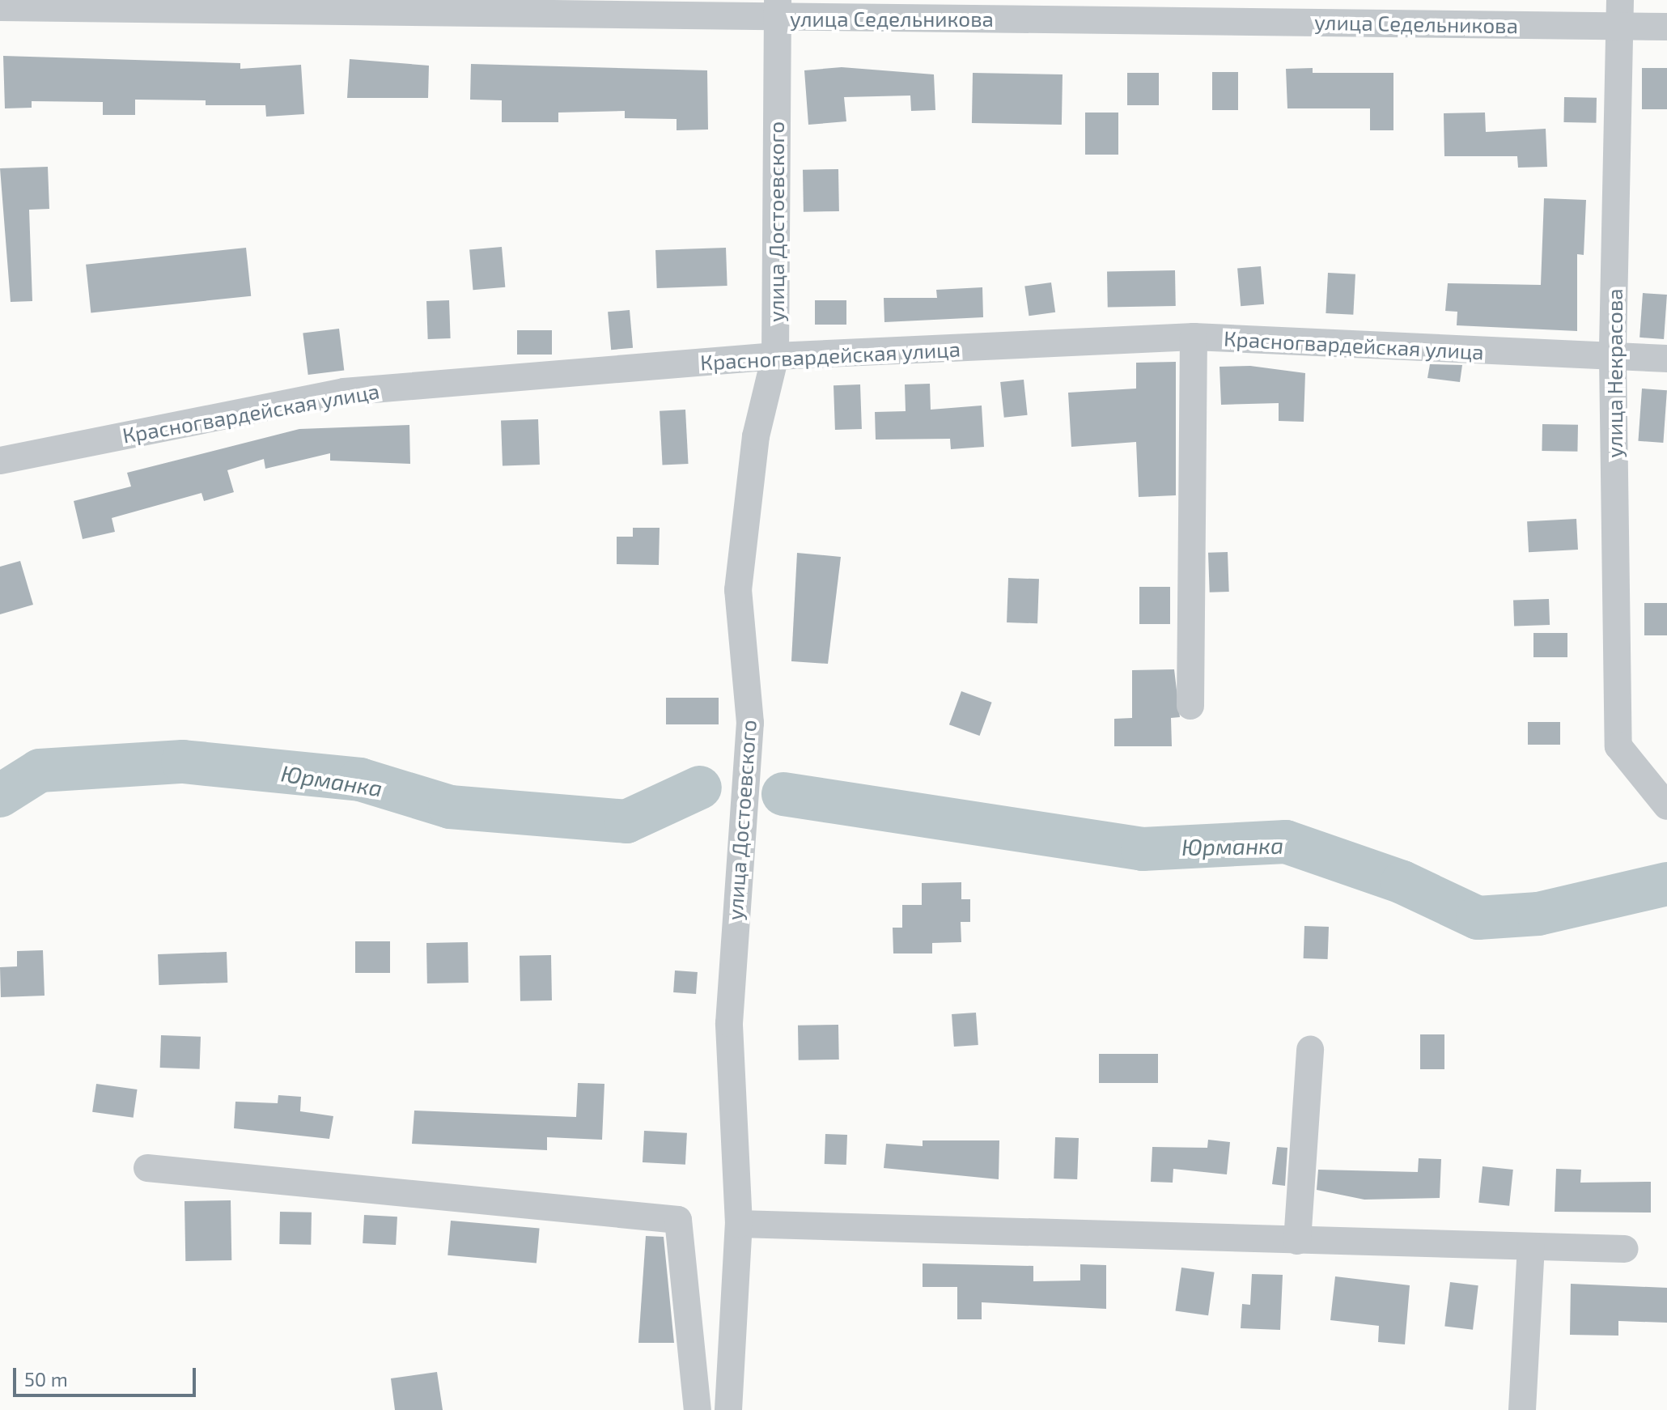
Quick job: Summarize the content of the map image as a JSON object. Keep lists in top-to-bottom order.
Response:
{
  "streets": {
    "street": [
      "улица Седельникова",
      "улица Достоевского",
      "Красногвардейская улица",
      "улица Некрасова"
    ]
  },
  "crossings": [
    ["улица Седельникова", "улица Достоевского"],
    ["улица Седельникова", "улица Некрасова"],
    ["улица Достоевского", "Красногвардейская улица"],
    ["Красногвардейская улица", "улица Некрасова"]
  ],
  "water": ["Юрманка"],
  "scale_bar": "50 m"
}
